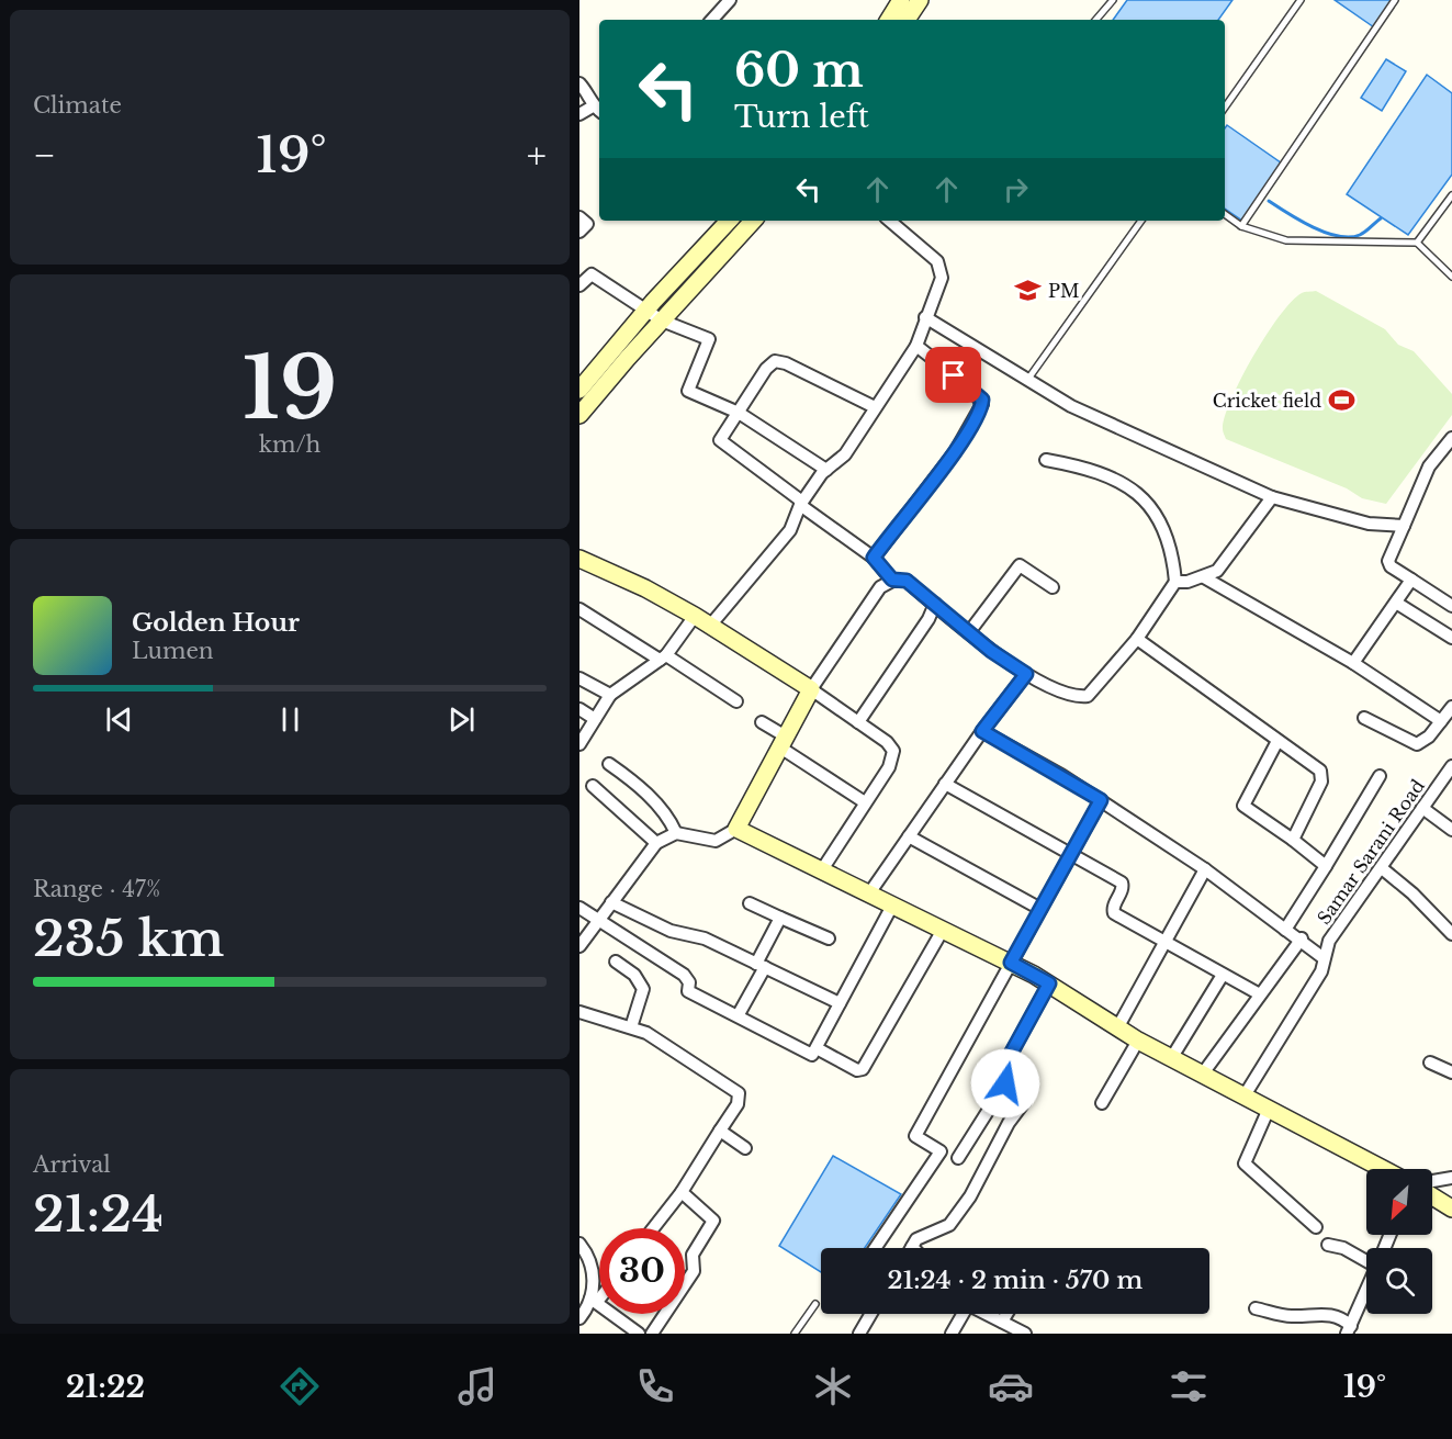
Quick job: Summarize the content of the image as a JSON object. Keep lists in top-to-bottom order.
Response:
{
  "streets": {
    "street": ["Samar Sarani Road"]
  },
  "places": {
    "school or university": ["PM"],
    "sports": ["Cricket field"]
  },
  "north": "bottom left",
  "page": {
    "tile": [
      "Climate",
      ["19", "km/h"],
      ["Range · 47%", "235 km"],
      ["Arrival", "21:24"]
    ],
    "turn": ["60 m", "Turn left"],
    "heat": ["−", "19°", "+"],
    "song": ["Golden Hour", "Lumen"],
    "limit": "30",
    "trip": "21:24 · 2 min · 570 m",
    "tabs": ["21:22", "19°"]
  }
}
